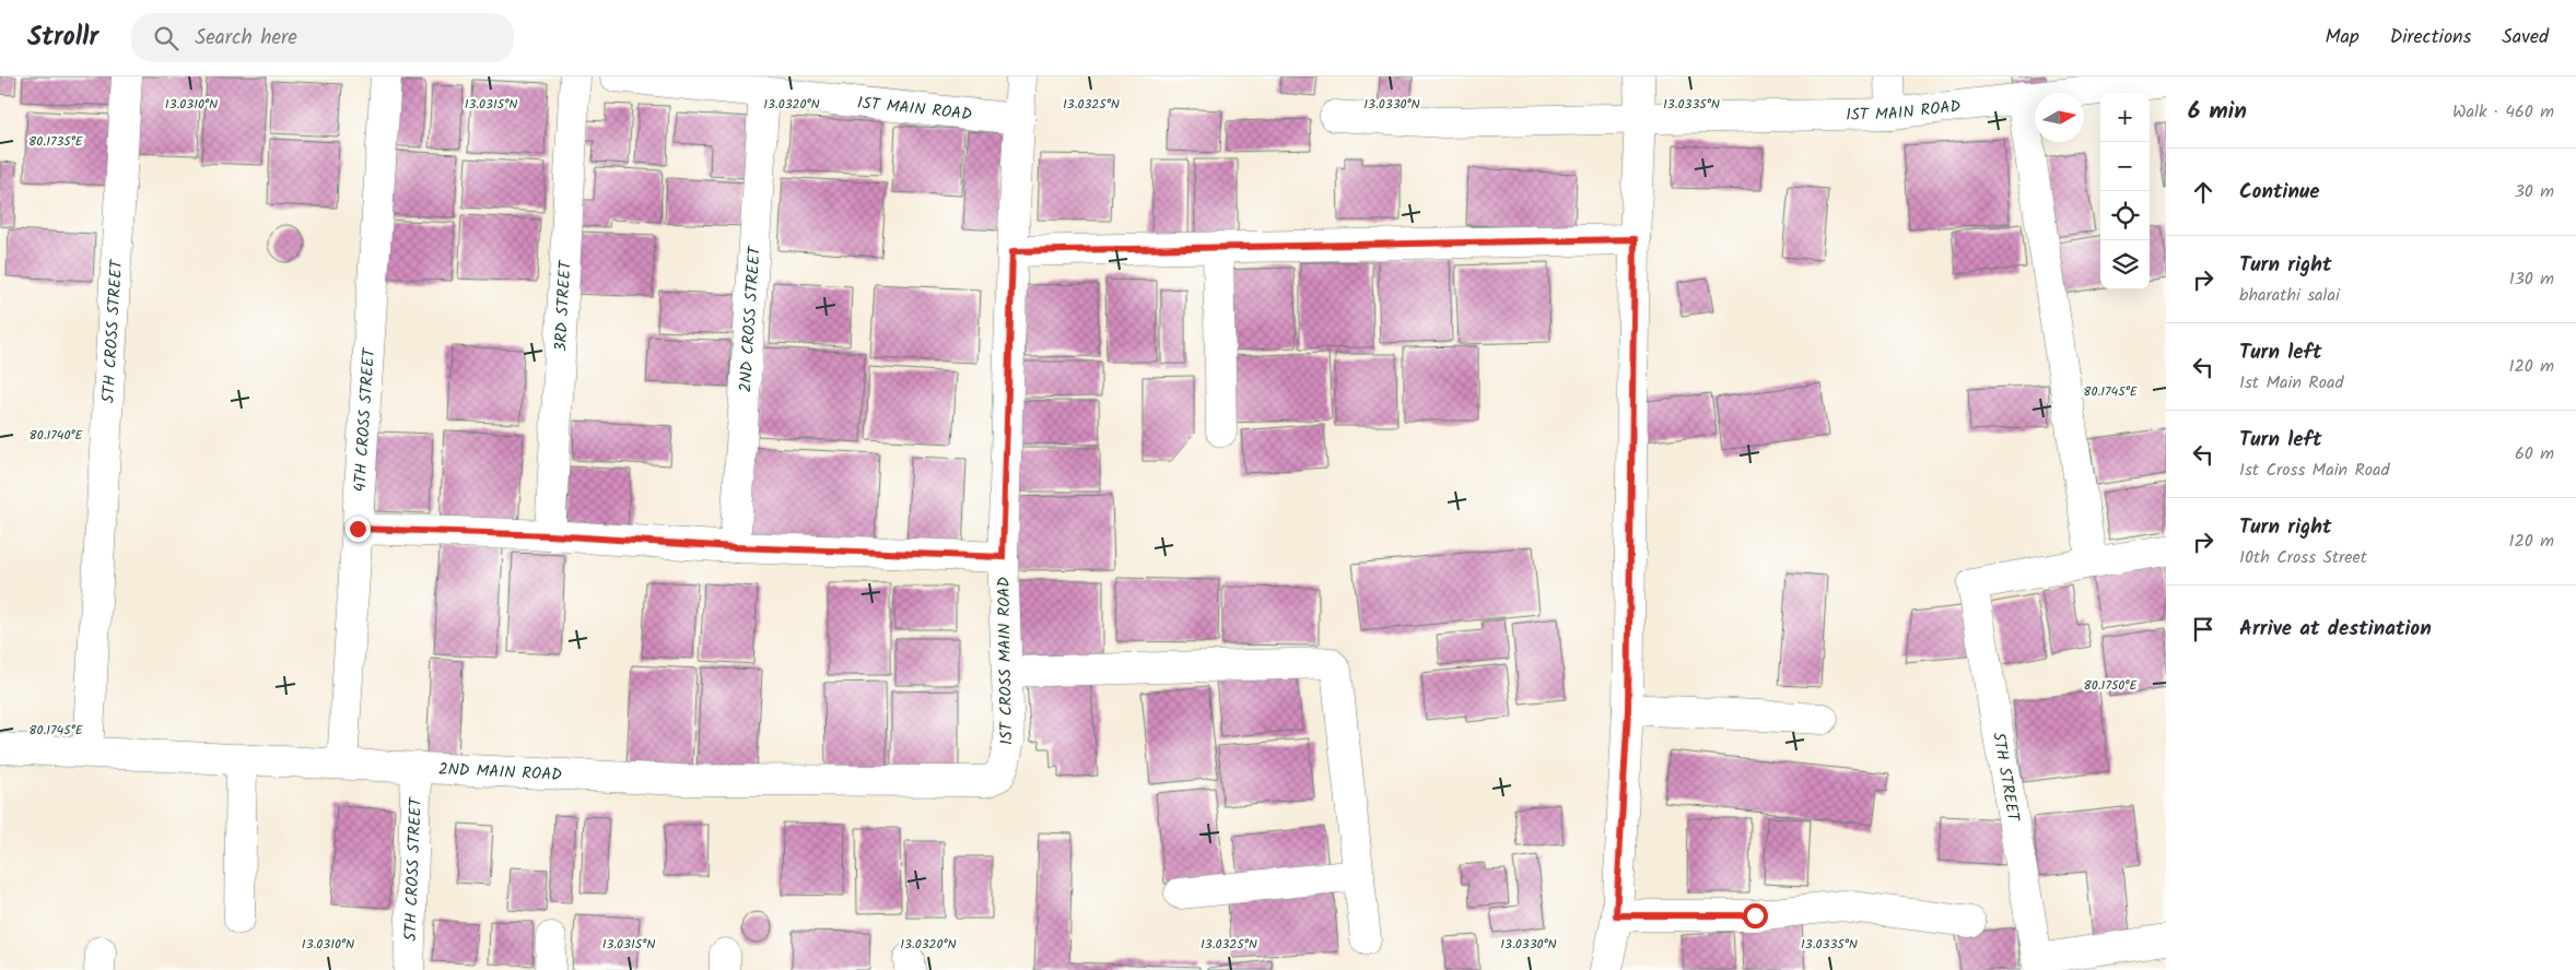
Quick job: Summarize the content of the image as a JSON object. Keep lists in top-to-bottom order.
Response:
{
  "streets": {
    "street": [
      "1ST MAIN ROAD",
      "3RD STREET",
      "2ND CROSS STREET",
      "5TH CROSS STREET",
      "4TH CROSS STREET",
      "1ST CROSS MAIN ROAD",
      "2ND MAIN ROAD",
      "5TH STREET"
    ]
  },
  "crossings": [
    ["1ST MAIN ROAD", "2ND CROSS STREET"],
    ["1ST MAIN ROAD", "1ST CROSS MAIN ROAD"],
    ["5TH CROSS STREET", "2ND MAIN ROAD"],
    ["4TH CROSS STREET", "2ND MAIN ROAD"],
    ["1ST CROSS MAIN ROAD", "2ND MAIN ROAD"]
  ],
  "north": "right",
  "page": {
    "header": "Strollr",
    "search": "Search here",
    "nav": ["Map", "Directions", "Saved"],
    "heading": ["6 min", "Walk · 460 m"],
    "map_buttons": ["+", "−"],
    "list": [
      ["Continue", "30 m"],
      ["Turn right", "bharathi salai", "130 m"],
      ["Turn left", "1st Main Road", "120 m"],
      ["Turn left", "1st Cross Main Road", "60 m"],
      ["Turn right", "10th Cross Street", "120 m"],
      "Arrive at destination"
    ]
  },
  "coordinates": [
    "13.0310°N",
    "13.0315°N",
    "13.0320°N",
    "13.0325°N",
    "13.0330°N",
    "13.0335°N",
    "80.1735°E",
    "80.1745°E",
    "80.1740°E",
    "80.1750°E"
  ]
}
